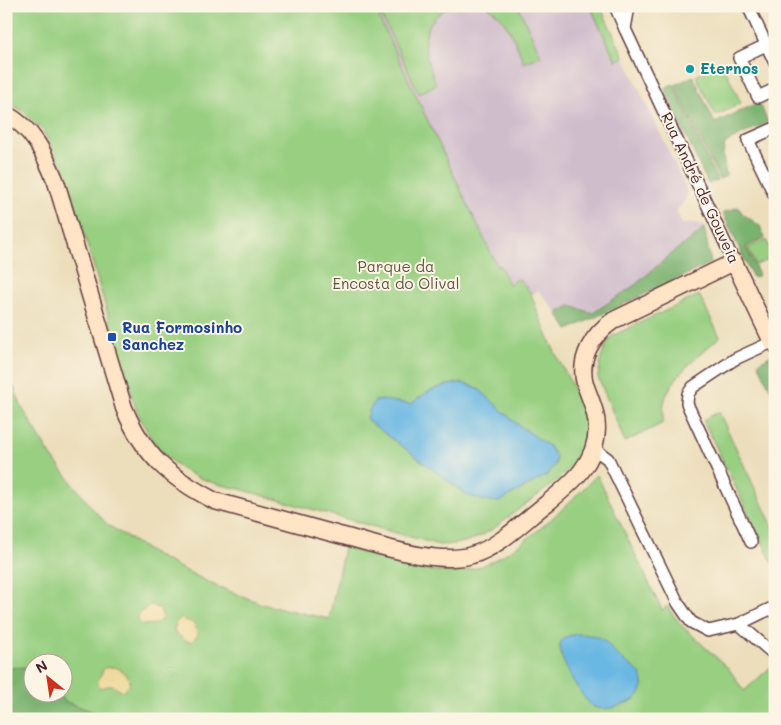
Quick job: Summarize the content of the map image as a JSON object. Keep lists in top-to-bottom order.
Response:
{
  "streets": {
    "street": ["Rua André de Gouveia"]
  },
  "parks": ["Parque da Encosta do Olival"],
  "places": {
    "other": ["Eternos"],
    "transit": ["Rua Formosinho Sanchez"]
  },
  "north": "top left"
}
